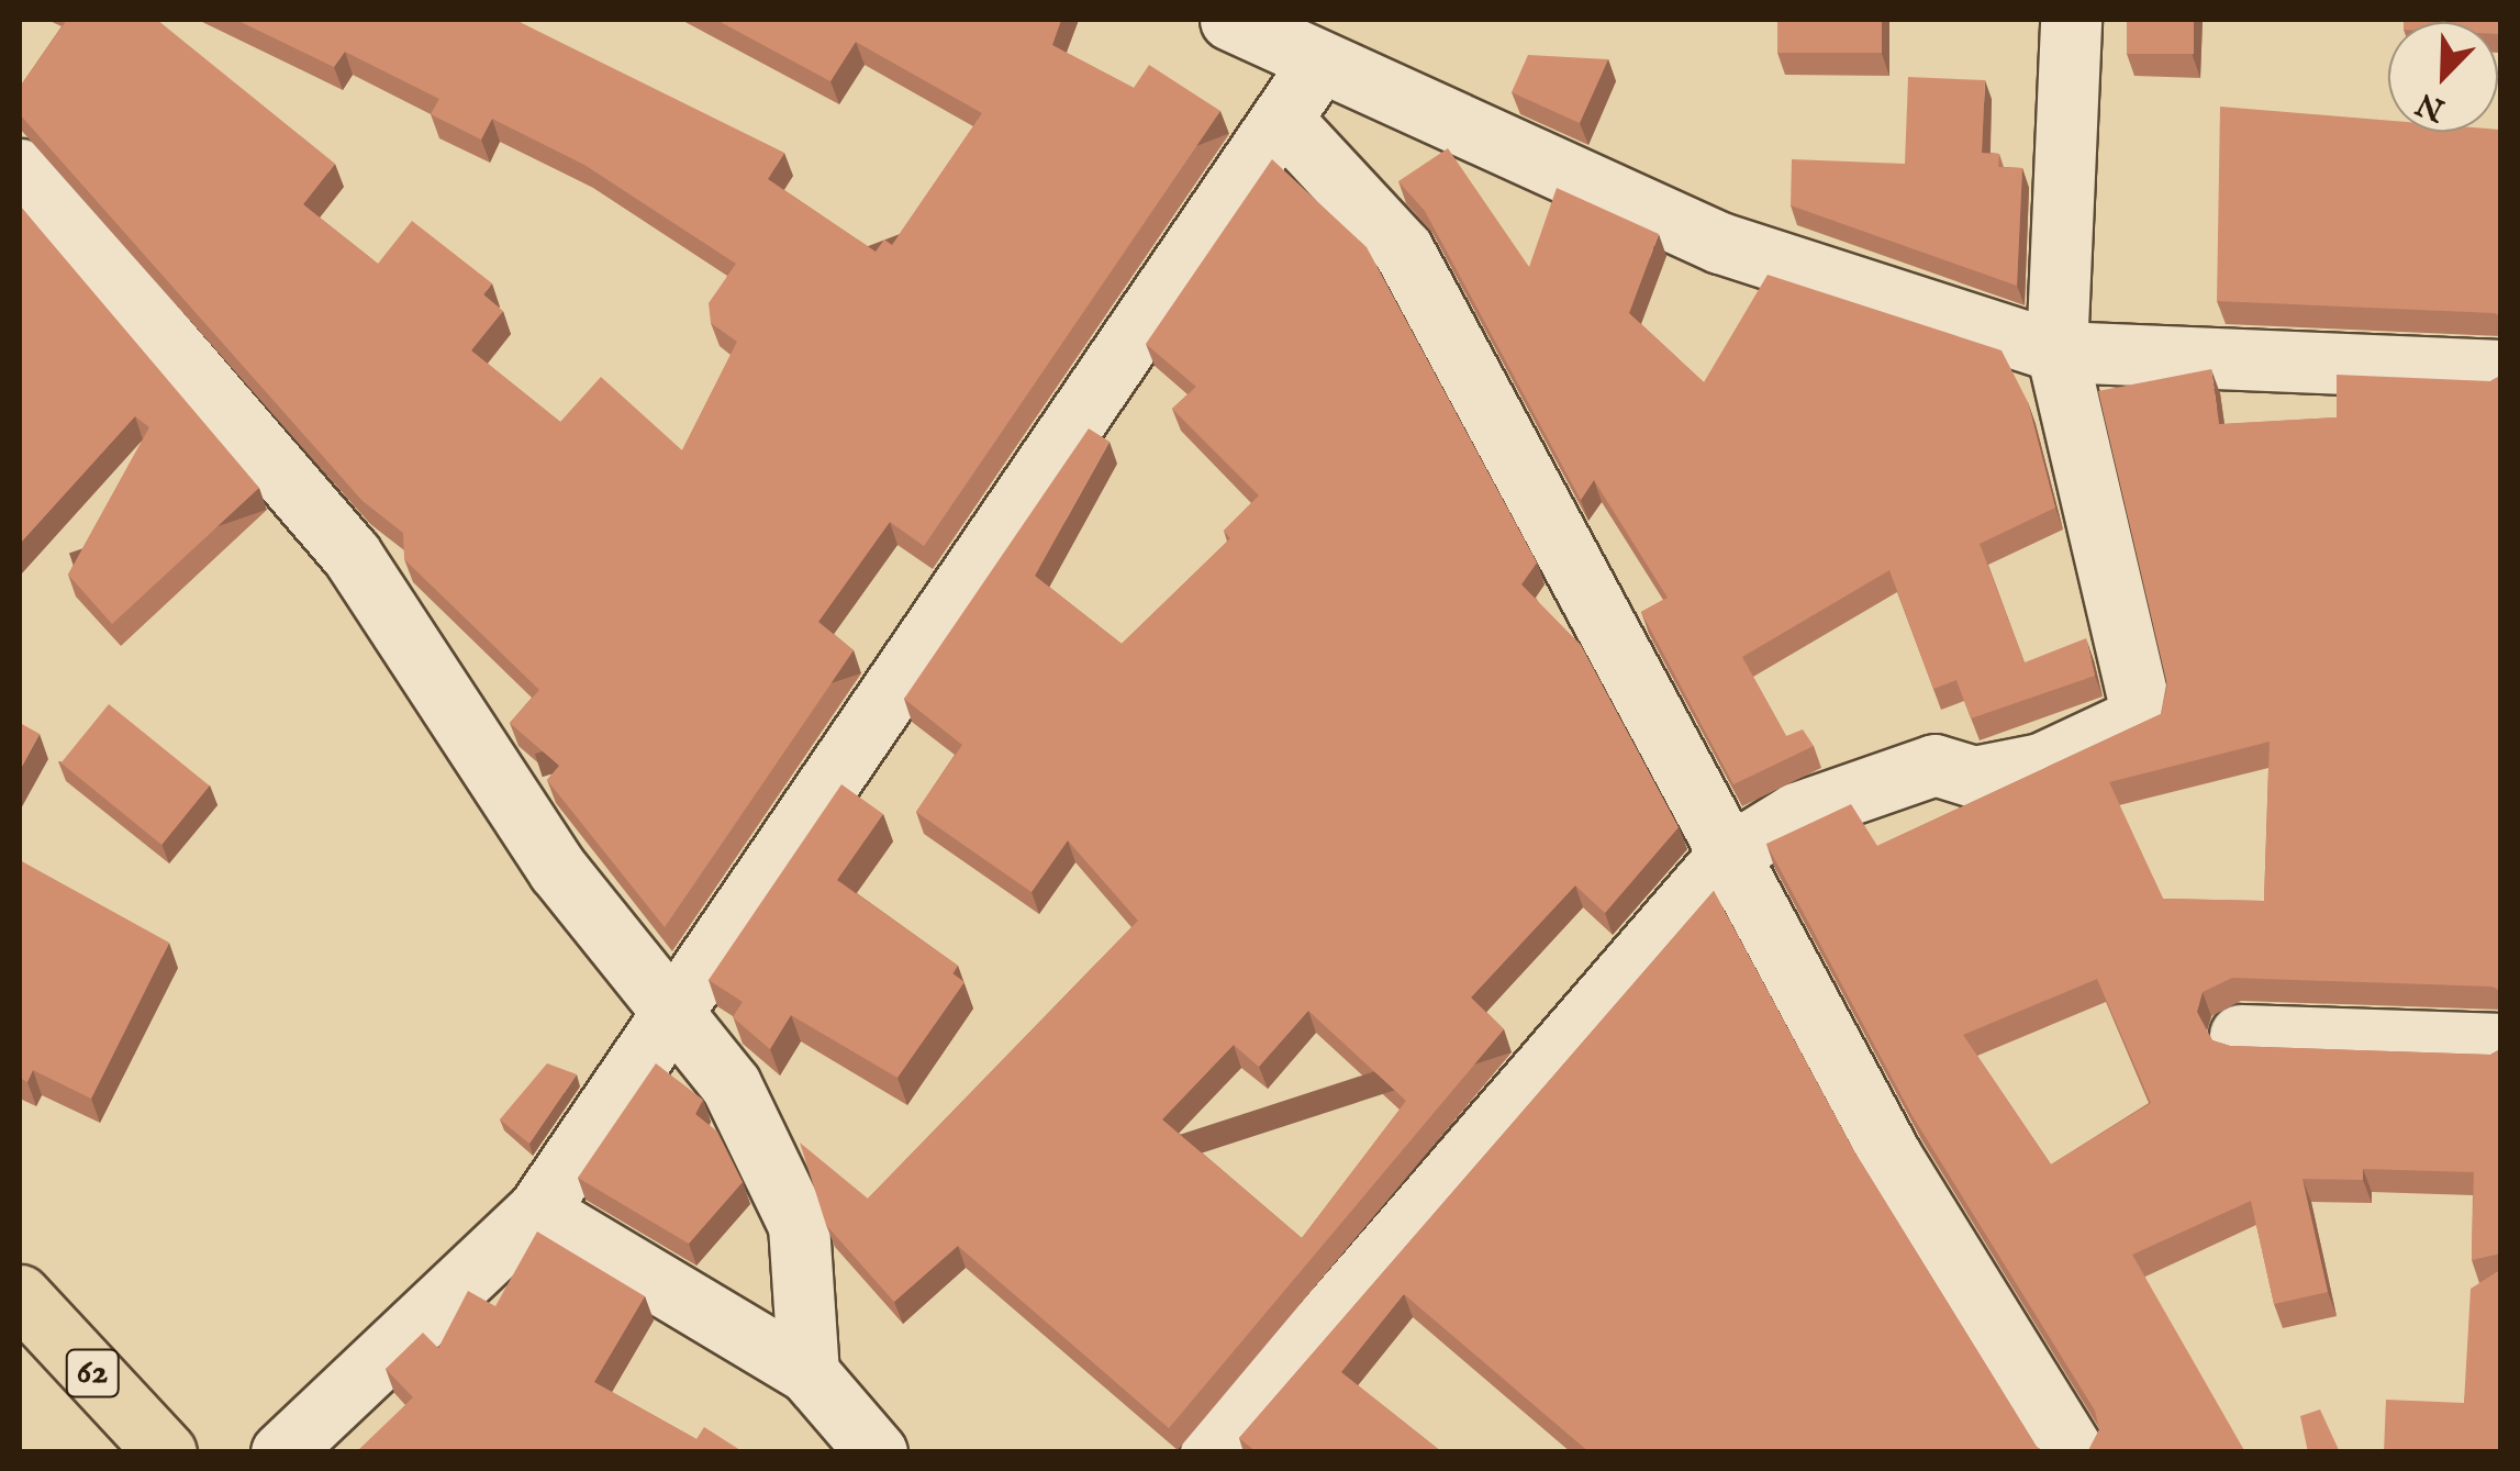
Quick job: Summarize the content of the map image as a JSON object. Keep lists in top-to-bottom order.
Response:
{
  "streets": {
    "main road": ["62"]
  },
  "north": "bottom left"
}
